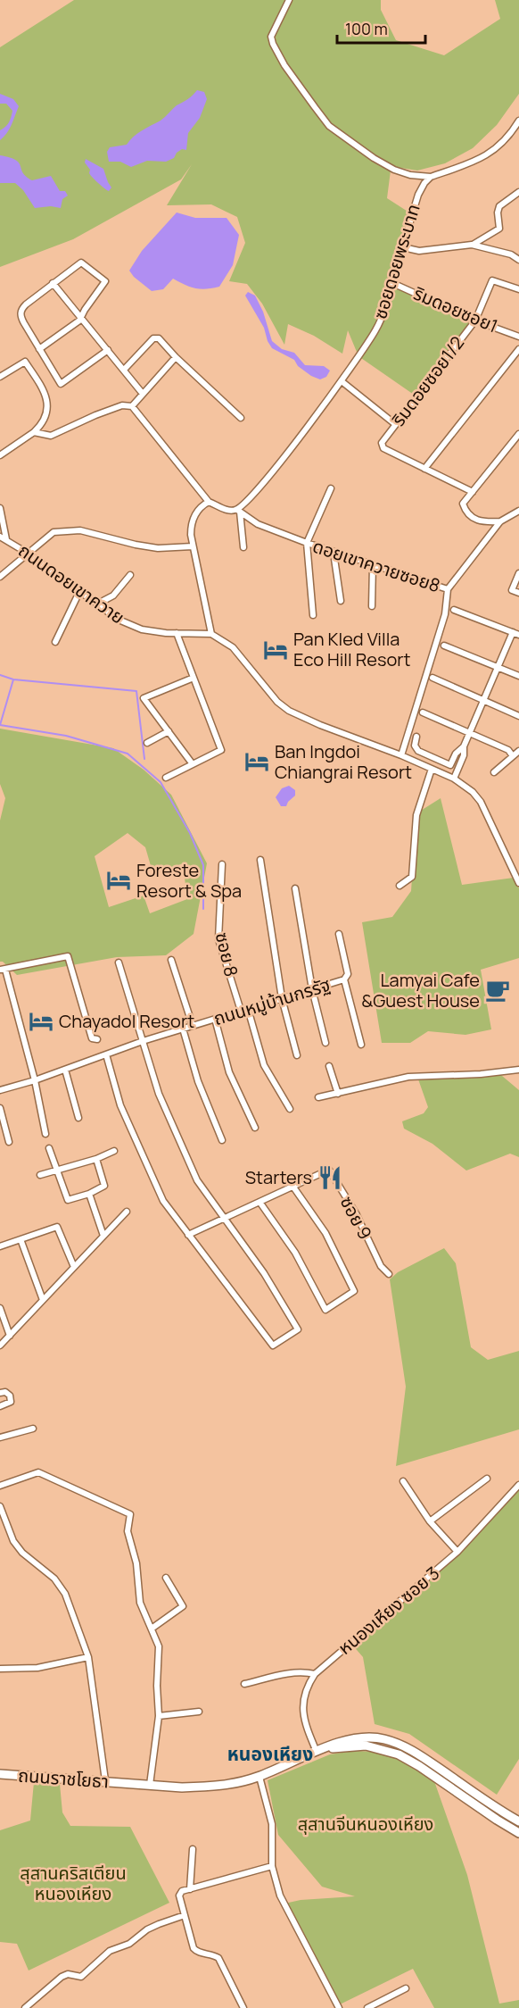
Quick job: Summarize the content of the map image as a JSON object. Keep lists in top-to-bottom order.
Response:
{
  "streets": {
    "main road": ["ถนนราชโยธา"],
    "street": [
      "ซอยดอยพระบาท",
      "ริมดอยซอย1",
      "ริมดอยซอย1/2",
      "ดอยเขาควายซอย8",
      "ถนนดอยเขาควาย",
      "ซอย 8",
      "ถนนหมู่บ้านกรรัฐ",
      "ซอย 9",
      "หนองเหียง ซอย 3"
    ]
  },
  "crossings": [
    ["ซอยดอยพระบาท", "ริมดอยซอย1"],
    ["ซอยดอยพระบาท", "ดอยเขาควายซอย8"],
    ["ริมดอยซอย1", "ริมดอยซอย1/2"],
    ["ซอย 8", "ถนนหมู่บ้านกรรัฐ"],
    ["หนองเหียง ซอย 3", "ถนนราชโยธา"]
  ],
  "districts": ["หนองเหียง"],
  "parks": ["สุสานจีนหนองเหียง", "สุสานคริสเตียน หนองเหียง"],
  "places": {
    "hotel": [
      "Pan Kled Villa Eco Hill Resort",
      "Ban Ingdoi Chiangrai Resort",
      "Foreste Resort & Spa",
      "Chayadol Resort"
    ],
    "cafe": ["Lamyai Cafe &Guest House"],
    "restaurant": ["Starters"]
  },
  "scale_bar": "100 m"
}
